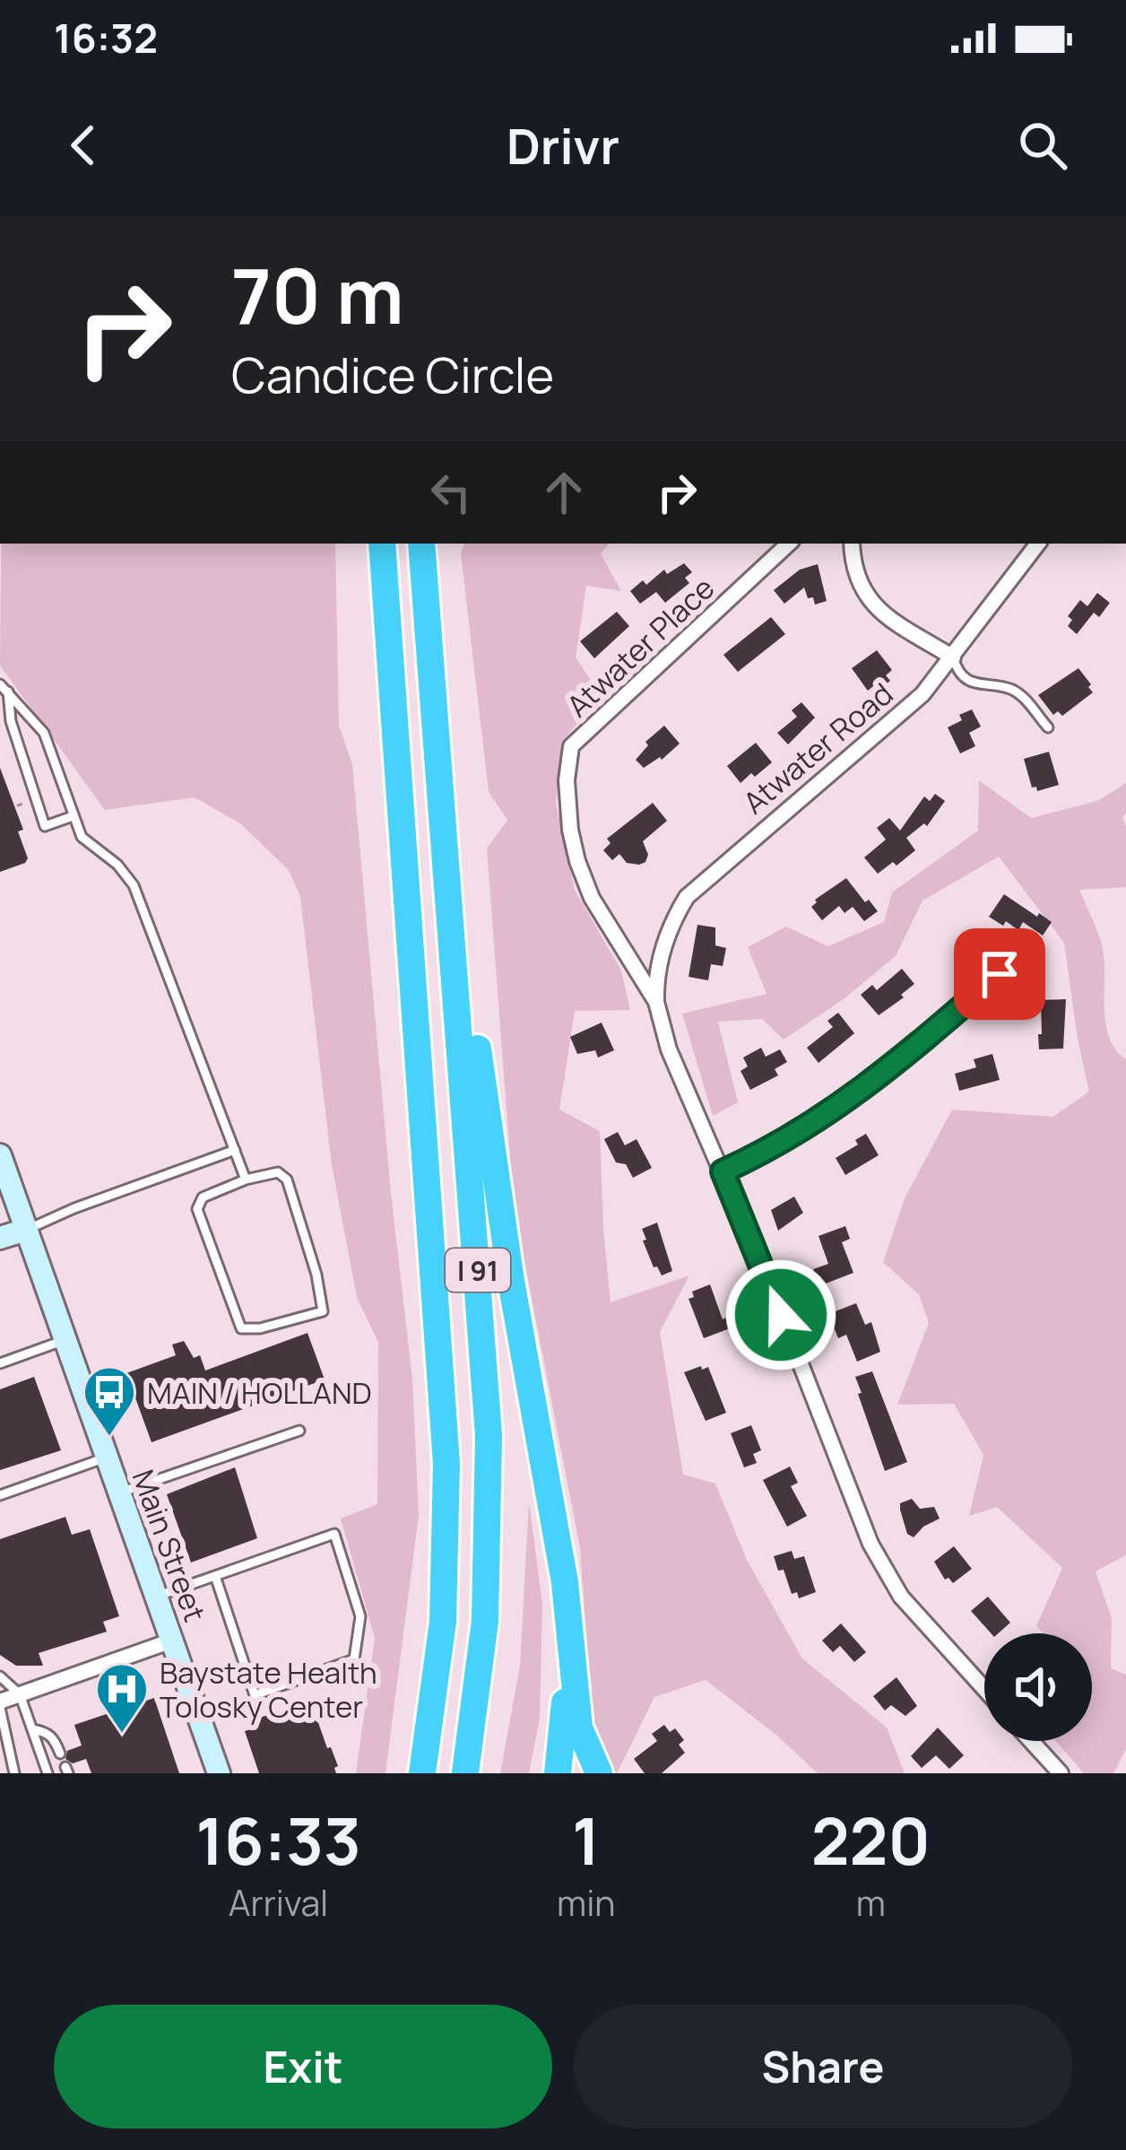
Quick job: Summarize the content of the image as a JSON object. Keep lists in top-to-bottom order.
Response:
{
  "streets": {
    "highway": ["I 91"],
    "main road": ["Main Street"],
    "street": ["Atwater Place", "Atwater Road"]
  },
  "crossings": [
    ["Atwater Place", "Atwater Road"]
  ],
  "places": {
    "bus stop": ["MAIN / HOLLAND"],
    "hospital": ["Baystate Health Tolosky Center"]
  },
  "page": {
    "status": "16:32",
    "header": "Drivr",
    "turn": ["70 m", "Candice Circle"],
    "eta": [
      "16:33",
      "Arrival",
      "1",
      "min",
      "220",
      "m"
    ],
    "buttons": ["Exit", "Share"]
  }
}
